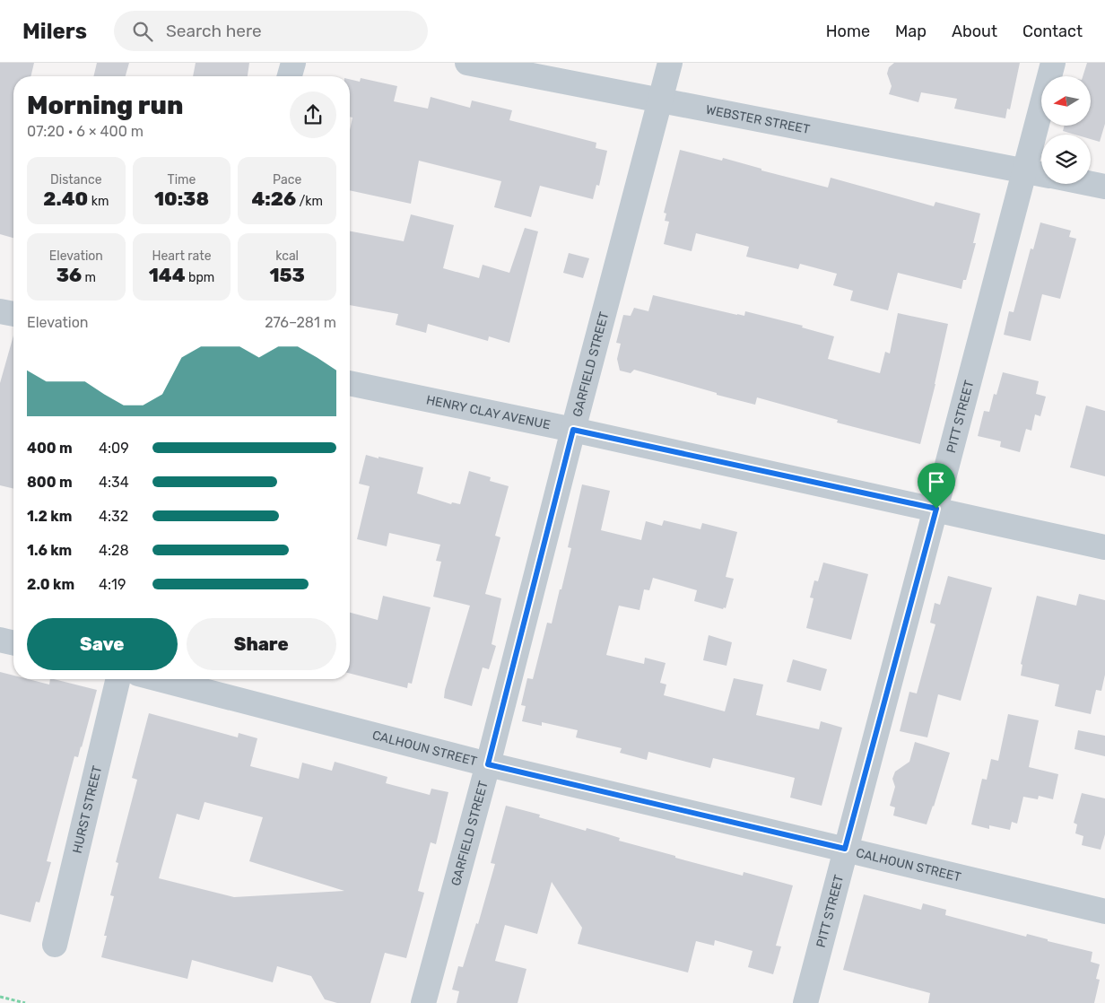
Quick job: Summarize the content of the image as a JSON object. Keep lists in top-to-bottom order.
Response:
{
  "streets": {
    "street": [
      "WEBSTER STREET",
      "GARFIELD STREET",
      "HENRY CLAY AVENUE",
      "PITT STREET",
      "CALHOUN STREET",
      "HURST STREET"
    ]
  },
  "crossings": [
    ["WEBSTER STREET", "GARFIELD STREET"],
    ["WEBSTER STREET", "PITT STREET"],
    ["GARFIELD STREET", "HENRY CLAY AVENUE"],
    ["GARFIELD STREET", "CALHOUN STREET"],
    ["HENRY CLAY AVENUE", "PITT STREET"],
    ["PITT STREET", "CALHOUN STREET"]
  ],
  "north": "left",
  "page": {
    "header": "Milers",
    "search": "Search here",
    "nav": [
      "Home",
      "Map",
      "About",
      "Contact"
    ],
    "heading": ["Morning run", "07:20 · 6 × 400 m"],
    "stats": [
      ["Distance", "2.40 km"],
      ["Time", "10:38"],
      ["Pace", "4:26 /km"],
      ["Elevation", "36 m"],
      ["Heart rate", "144 bpm"],
      ["kcal", "153"]
    ],
    "chart": ["Elevation", "276–281 m"],
    "list": [
      {
        "name": "400 m",
        "note": "4:09"
      },
      {
        "name": "800 m",
        "note": "4:34"
      },
      {
        "name": "1.2 km",
        "note": "4:32"
      },
      {
        "name": "1.6 km",
        "note": "4:28"
      },
      {
        "name": "2.0 km",
        "note": "4:19"
      }
    ],
    "buttons": ["Save", "Share"]
  }
}
